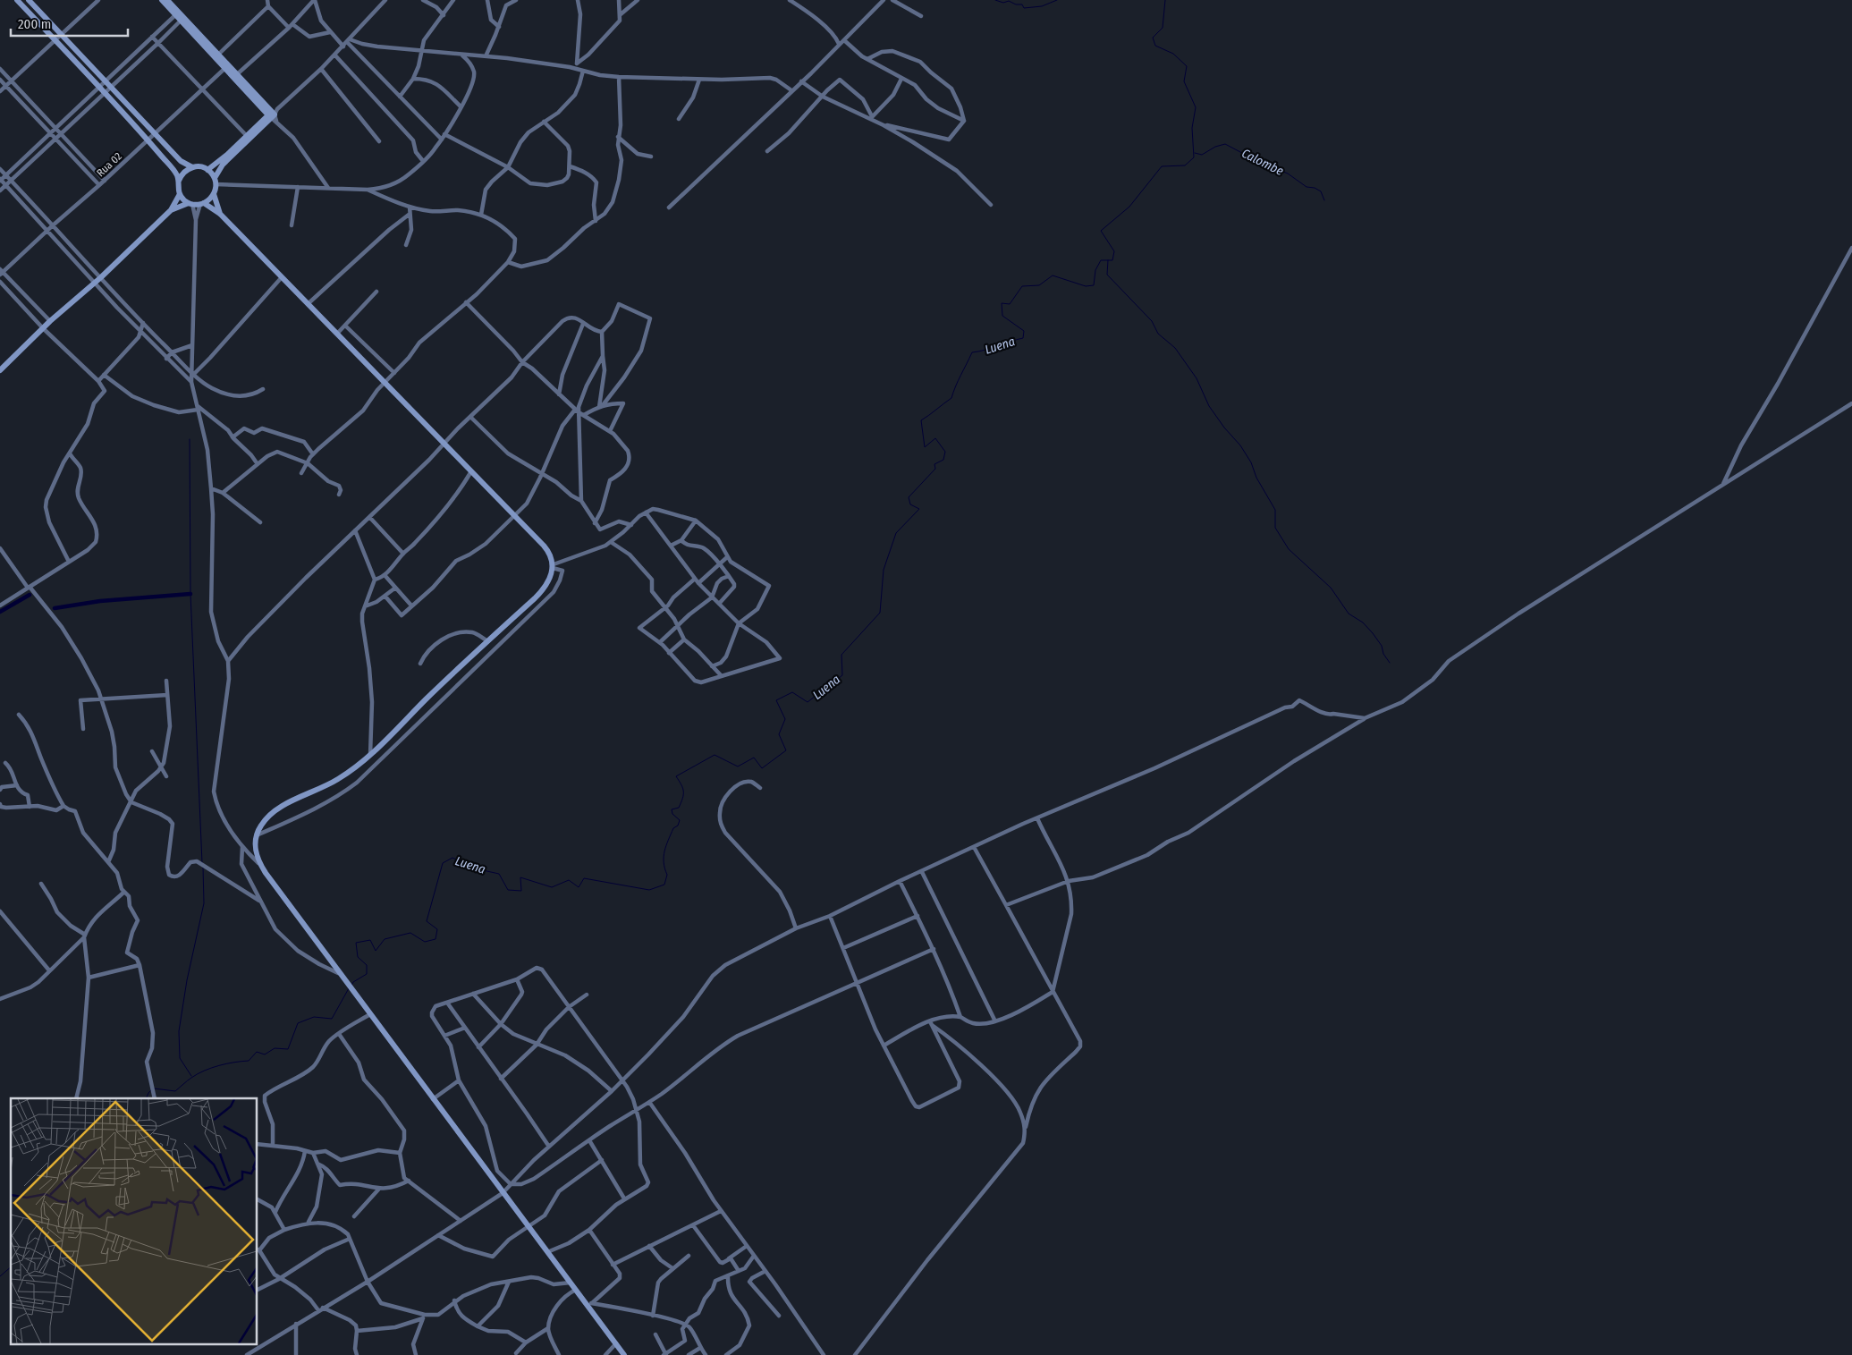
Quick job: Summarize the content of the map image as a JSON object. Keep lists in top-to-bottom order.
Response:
{
  "streets": {
    "street": ["Rua 02"]
  },
  "water": ["Calombe", "Luena"],
  "scale_bar": "200 m"
}
